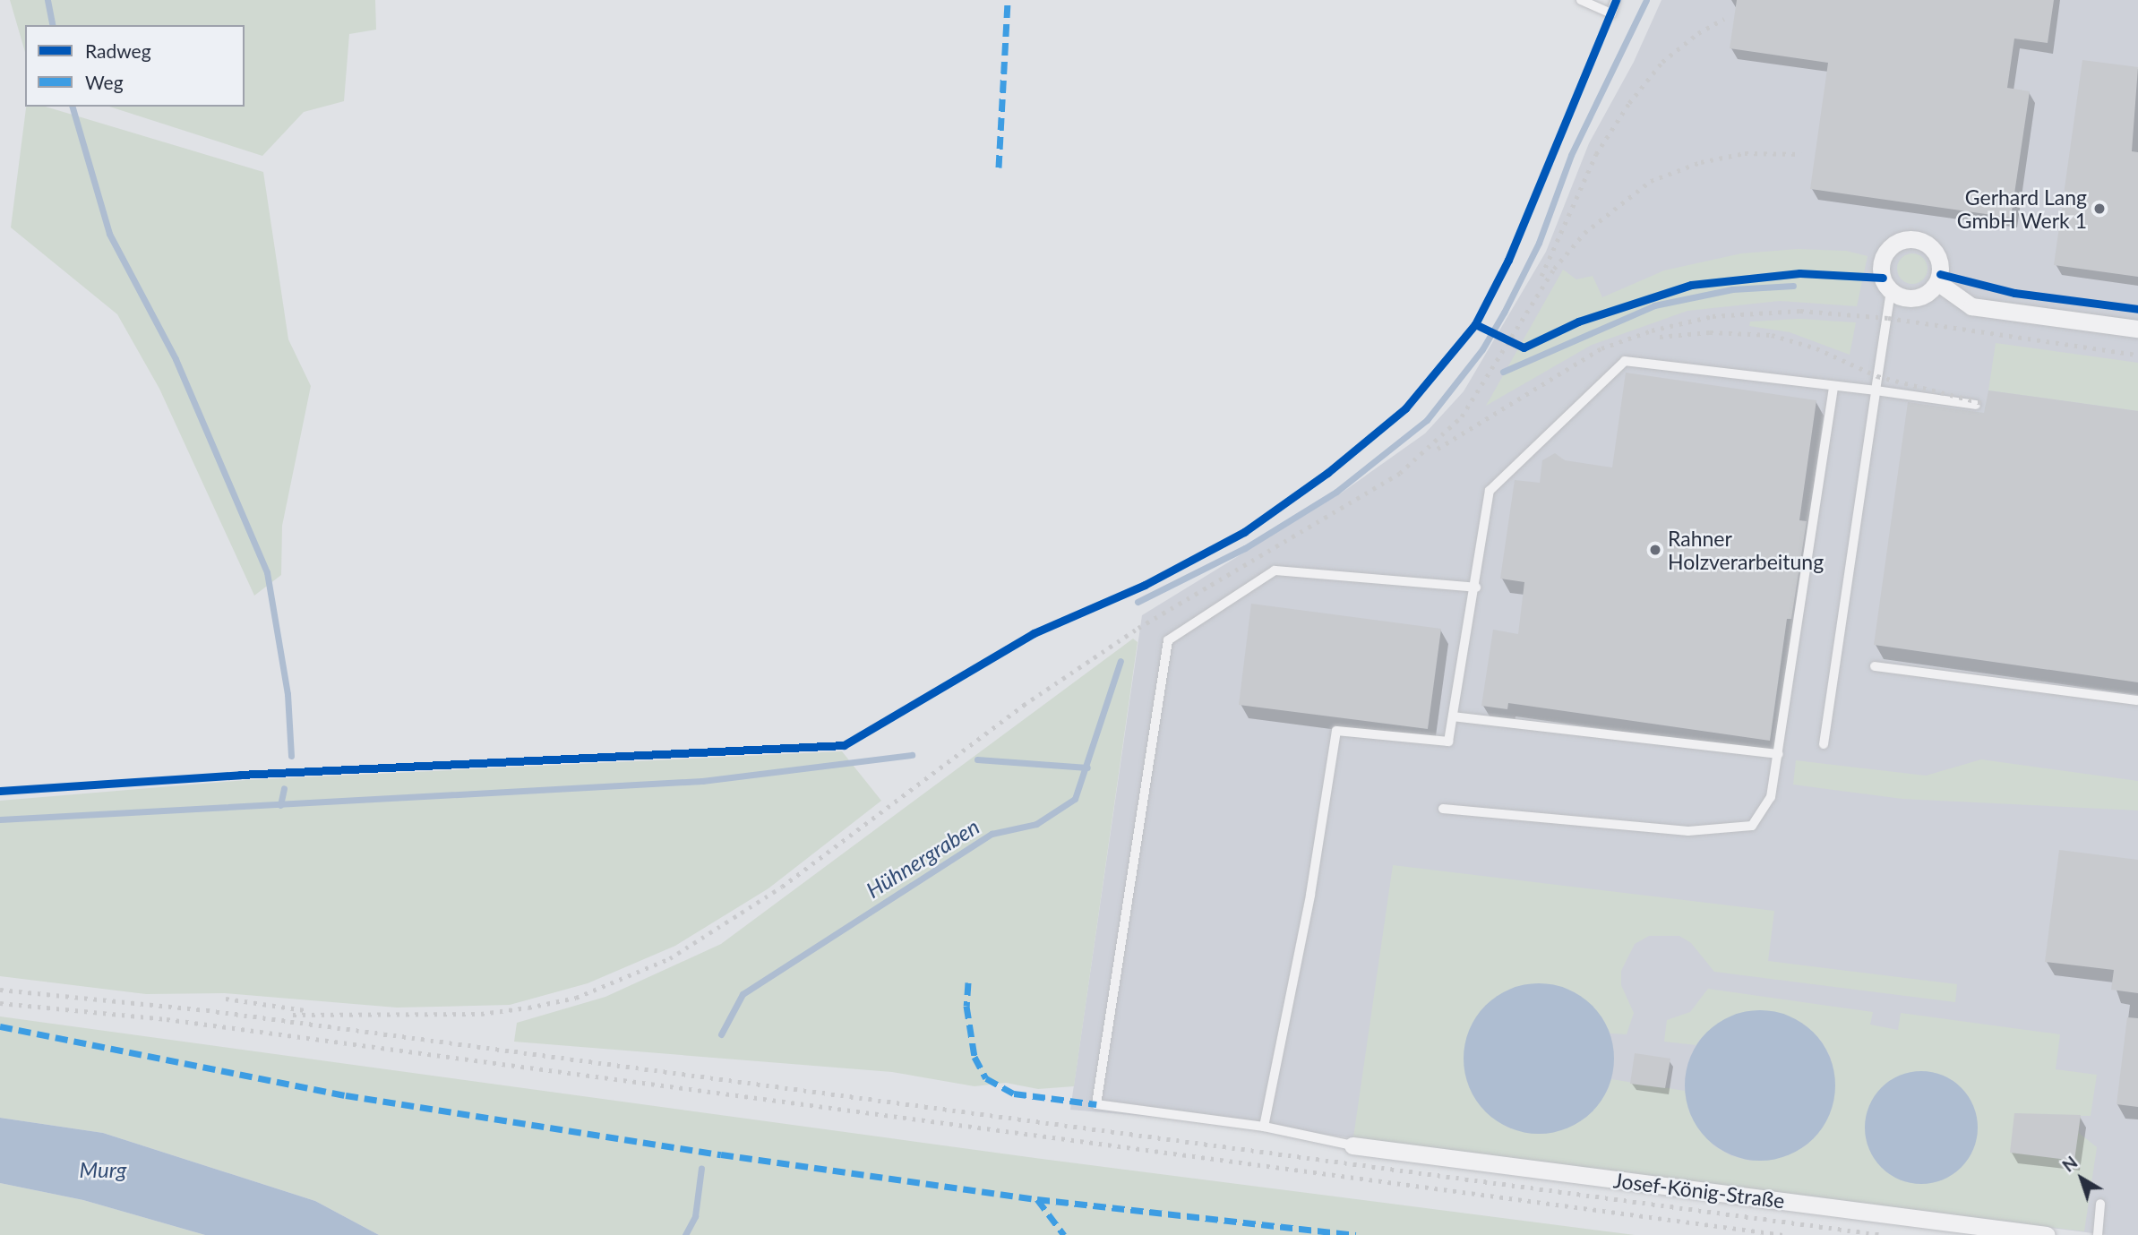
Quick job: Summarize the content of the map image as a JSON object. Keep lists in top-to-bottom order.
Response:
{
  "streets": {
    "street": ["Josef-König-Straße"]
  },
  "water": ["Hühnergraben", "Murg"],
  "places": ["Gerhard Lang GmbH Werk 1", "Rahner Holzverarbeitung"],
  "legend": ["Radweg", "Weg"],
  "north": "top left"
}
